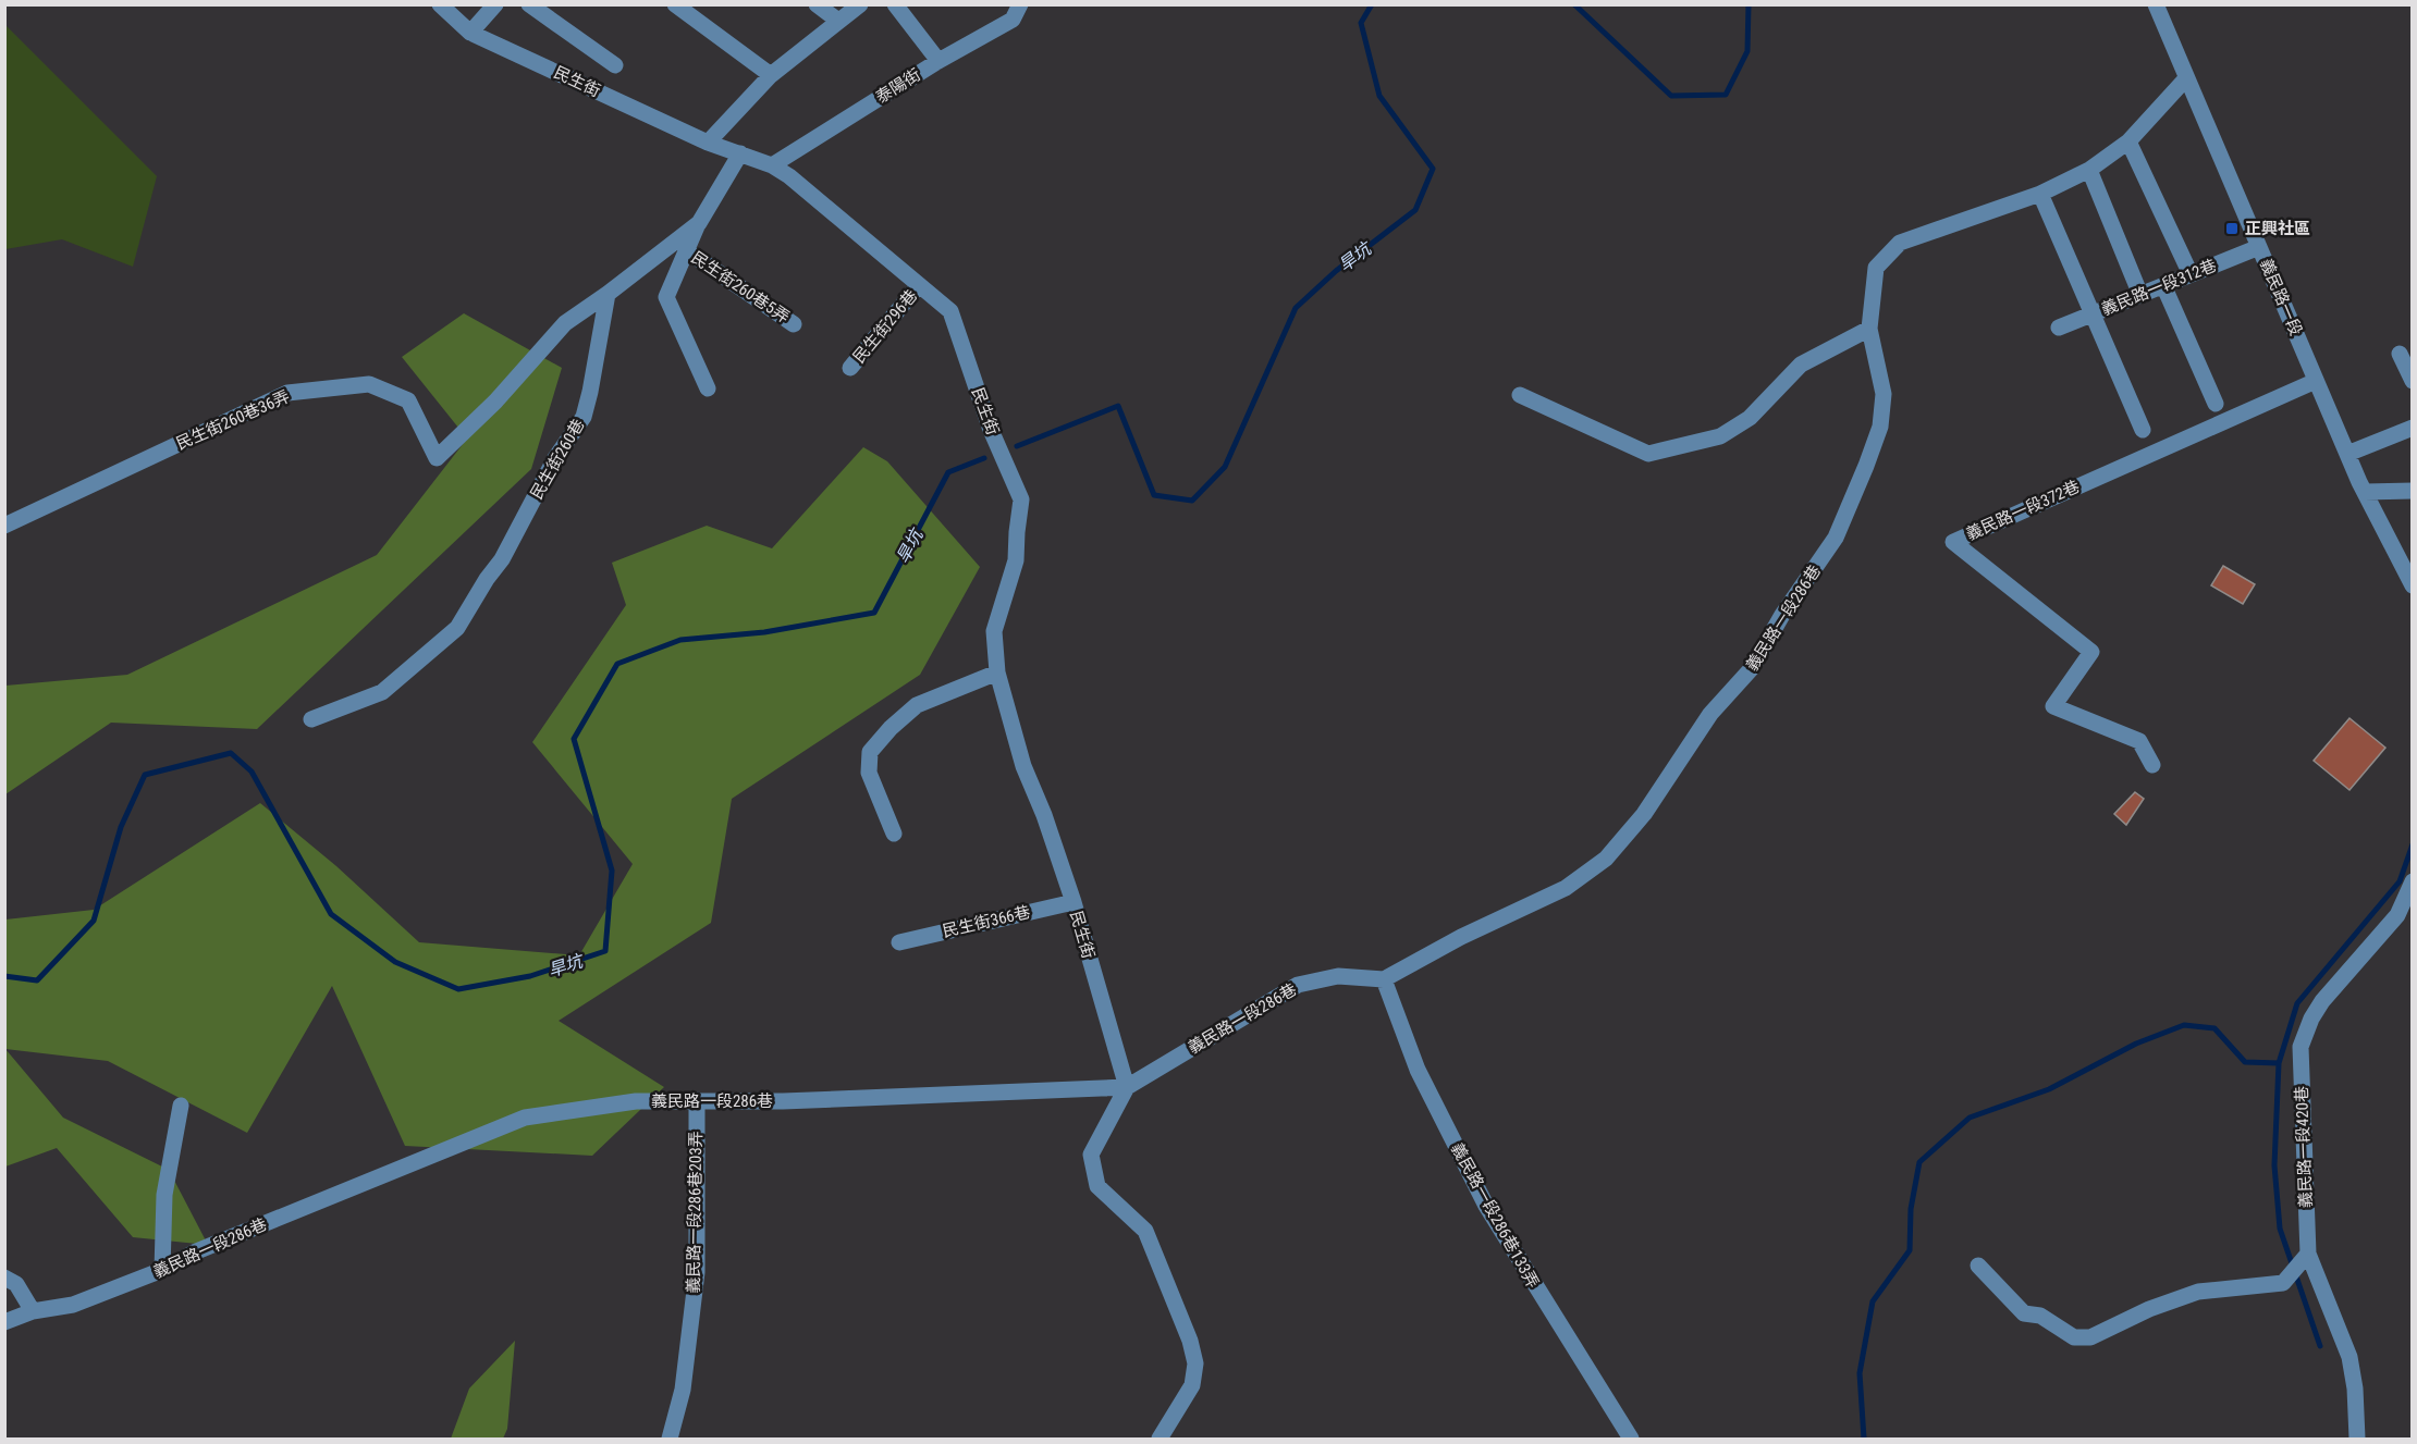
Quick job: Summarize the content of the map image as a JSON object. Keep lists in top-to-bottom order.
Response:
{
  "streets": {
    "street": [
      "民生街",
      "泰陽街",
      "民生街260巷5弄",
      "義民路一段312巷",
      "義民路一段",
      "民生街296巷",
      "民生街260巷36弄",
      "民生街260巷",
      "義民路一段372巷",
      "義民路一段286巷",
      "民生街366巷",
      "義民路一段420巷",
      "義民路一段286巷203弄",
      "義民路一段286巷133弄"
    ]
  },
  "crossings": [
    ["民生街", "泰陽街"],
    ["民生街", "民生街296巷"],
    ["民生街", "義民路一段286巷"],
    ["民生街", "民生街366巷"],
    ["義民路一段312巷", "義民路一段"],
    ["義民路一段", "義民路一段372巷"],
    ["義民路一段", "義民路一段286巷"],
    ["民生街260巷36弄", "民生街260巷"],
    ["義民路一段286巷", "義民路一段286巷203弄"],
    ["義民路一段286巷", "義民路一段286巷133弄"]
  ],
  "water": ["旱坑"],
  "places": {
    "transit": ["正興社區"]
  }
}
